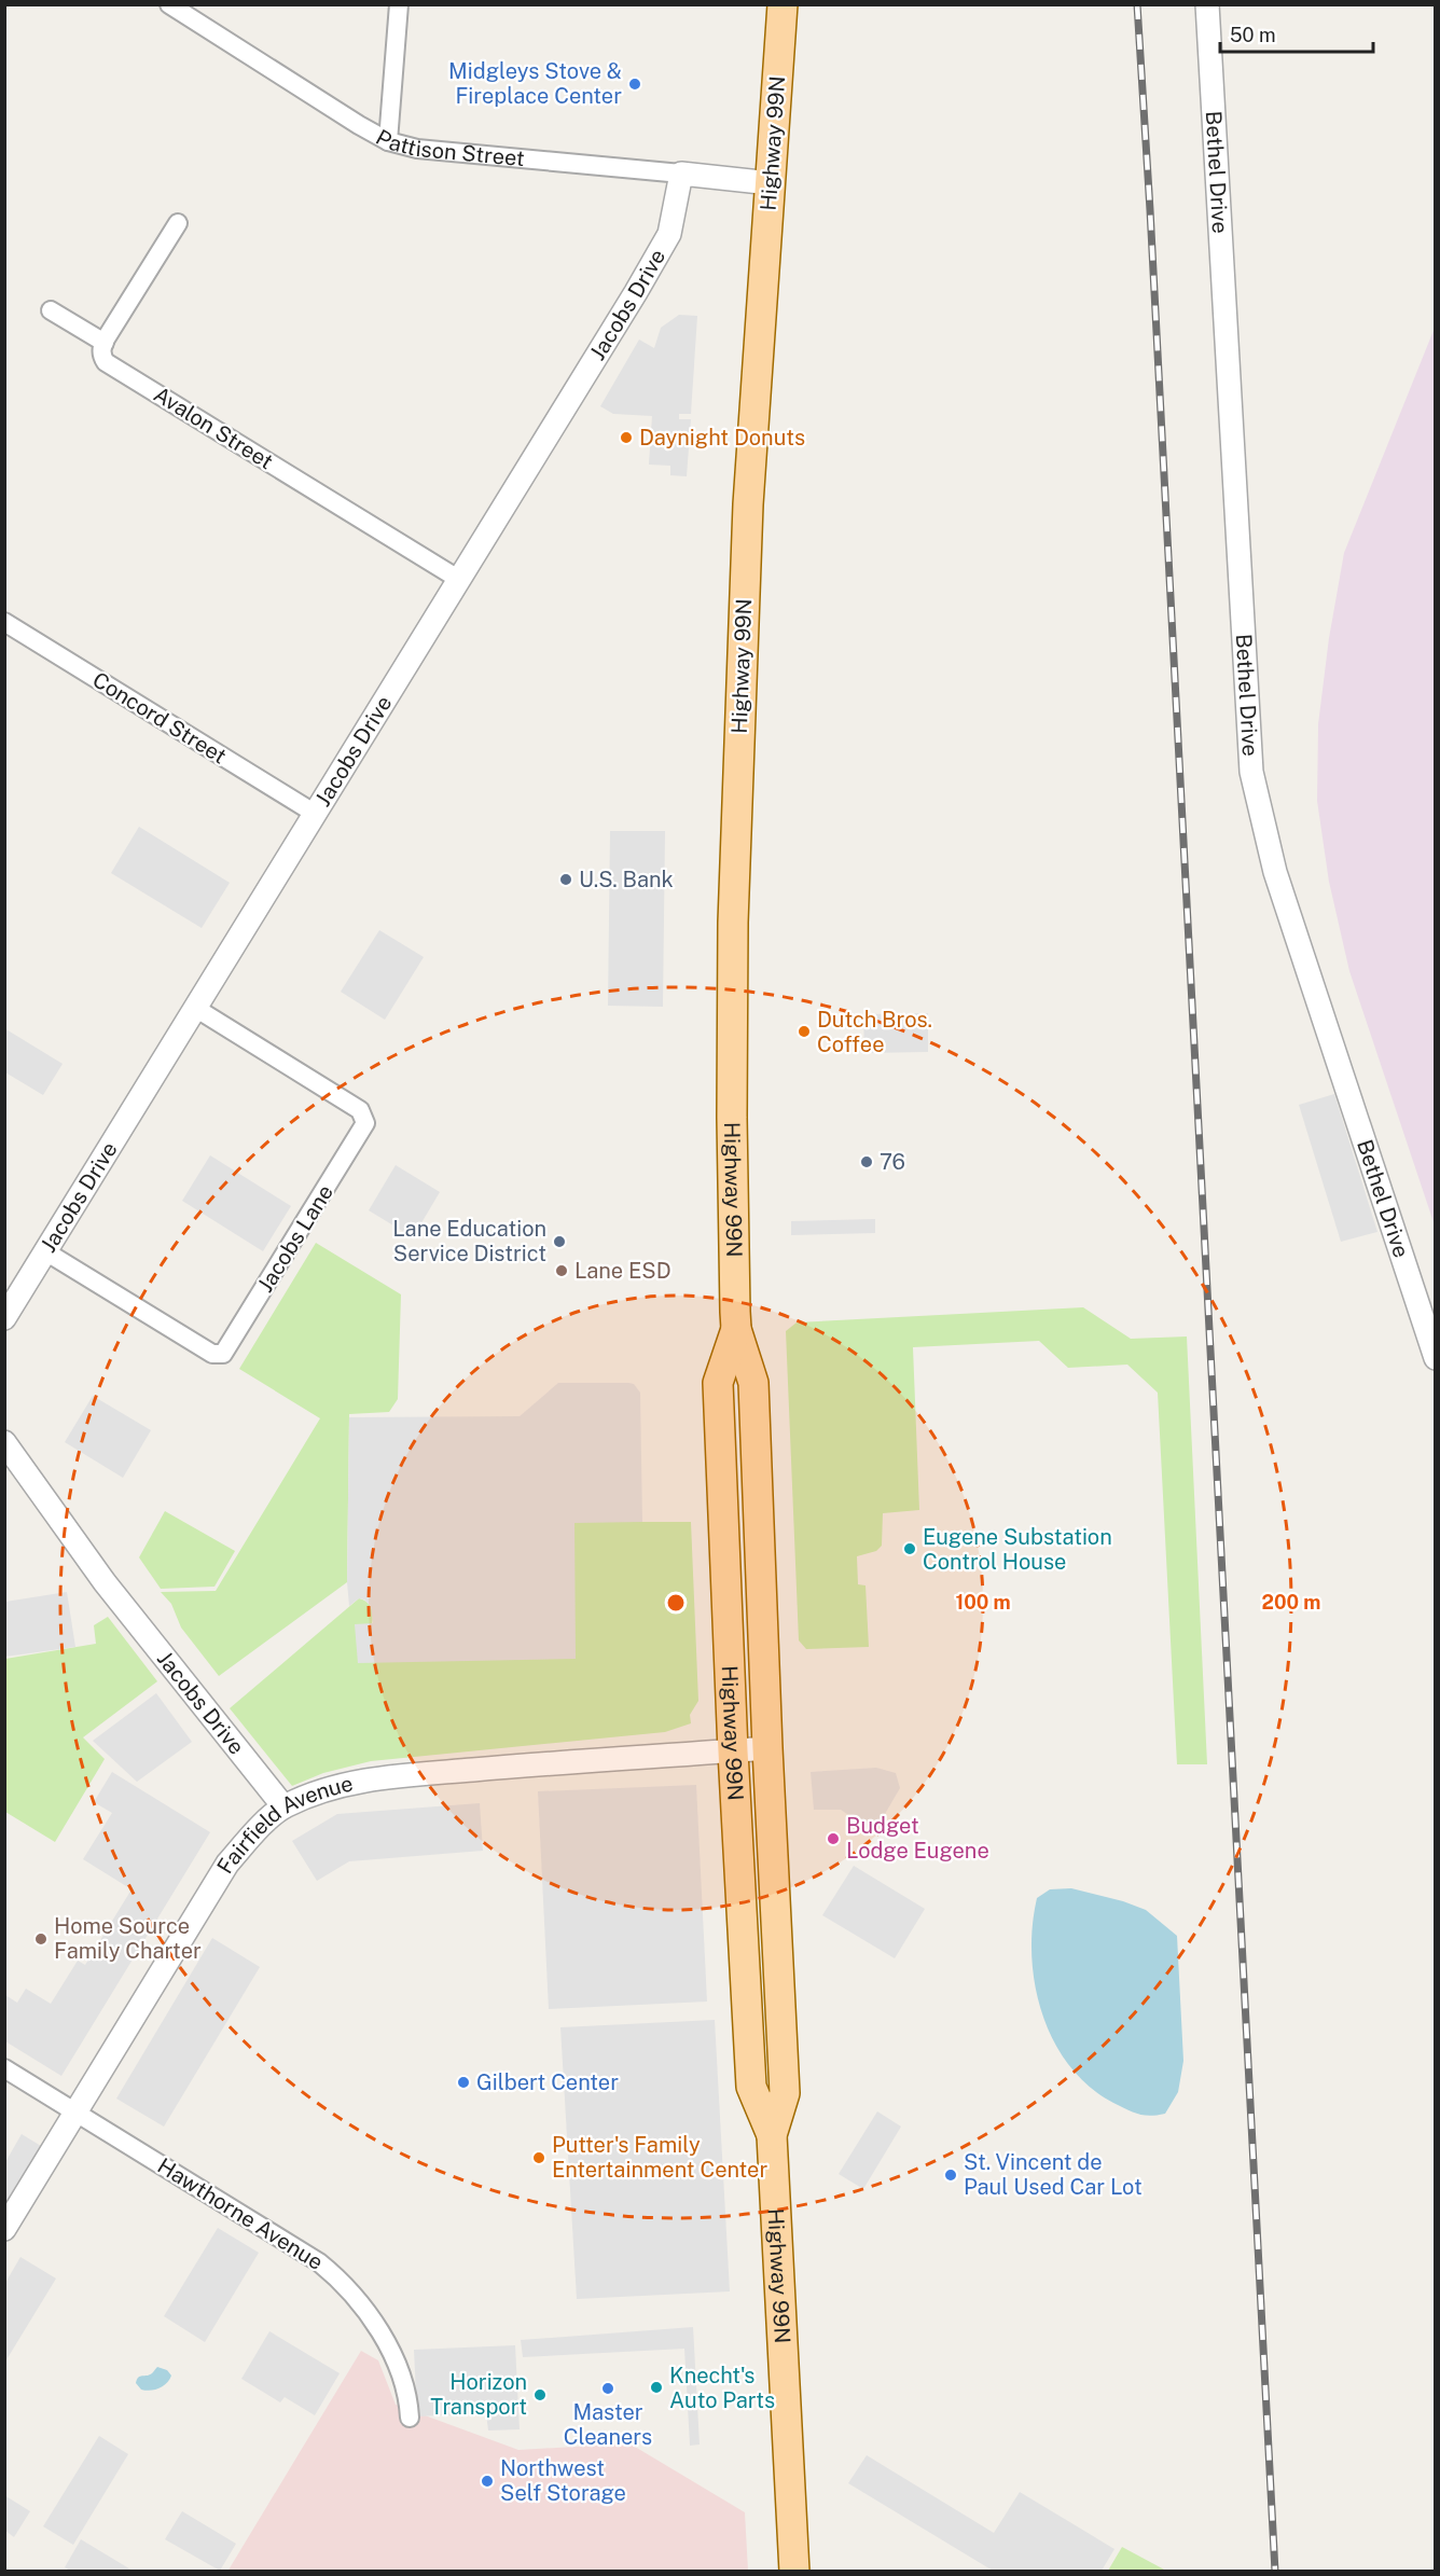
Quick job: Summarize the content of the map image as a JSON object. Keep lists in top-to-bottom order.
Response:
{
  "streets": {
    "main road": ["Highway 99N"],
    "street": [
      "Pattison Street",
      "Bethel Drive",
      "Jacobs Drive",
      "Avalon Street",
      "Concord Street",
      "Jacobs Lane",
      "Fairfield Avenue",
      "Hawthorne Avenue"
    ]
  },
  "crossings": [
    ["Highway 99N", "Pattison Street"],
    ["Highway 99N", "Fairfield Avenue"],
    ["Pattison Street", "Jacobs Drive"],
    ["Jacobs Drive", "Avalon Street"],
    ["Jacobs Drive", "Concord Street"],
    ["Jacobs Drive", "Jacobs Lane"],
    ["Jacobs Drive", "Fairfield Avenue"],
    ["Fairfield Avenue", "Hawthorne Avenue"]
  ],
  "places": [
    "Midgleys Stove & Fireplace Center",
    "Daynight Donuts",
    "U.S. Bank",
    "Dutch Bros. Coffee",
    "76",
    "Lane Education Service District",
    "Lane ESD",
    "Eugene Substation Control House",
    "Budget Lodge Eugene",
    "Home Source Family Charter",
    "Gilbert Center",
    "Putter's Family Entertainment Center",
    "St. Vincent de Paul Used Car Lot",
    "Knecht's Auto Parts",
    "Master Cleaners",
    "Horizon Transport",
    "Northwest Self Storage"
  ],
  "scale_bar": "50 m",
  "rings": ["100 m", "200 m"]
}
